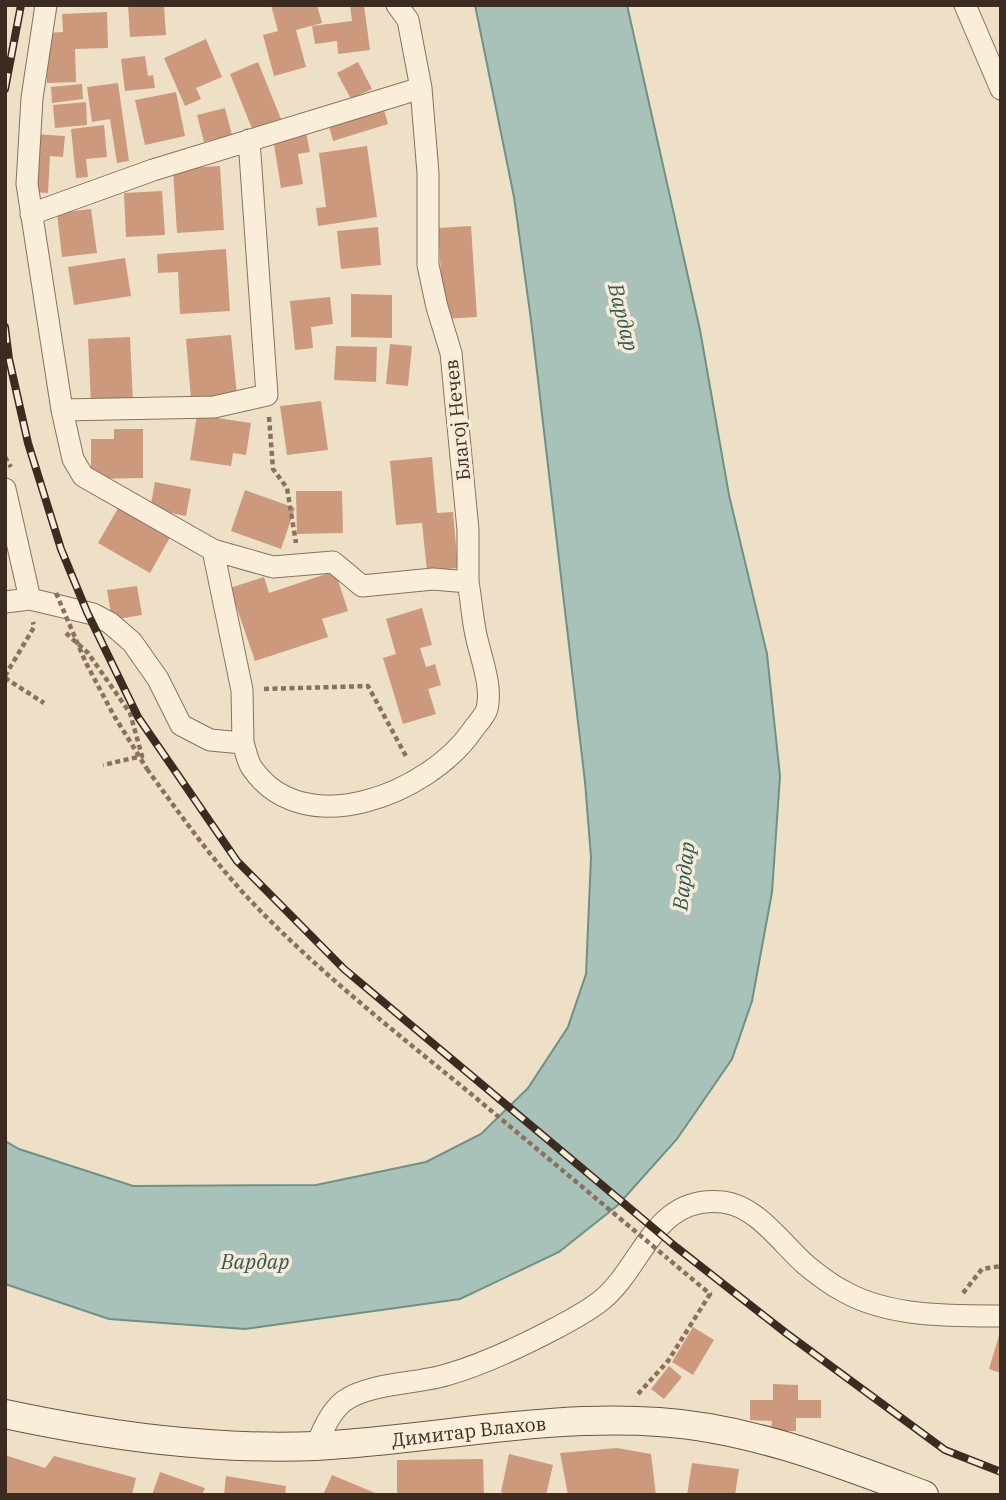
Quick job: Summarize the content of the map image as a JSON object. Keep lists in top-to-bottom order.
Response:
{
  "streets": {
    "main road": ["Димитар Влахов"],
    "street": ["Благој Нечев"]
  },
  "water": ["Вардар"]
}
